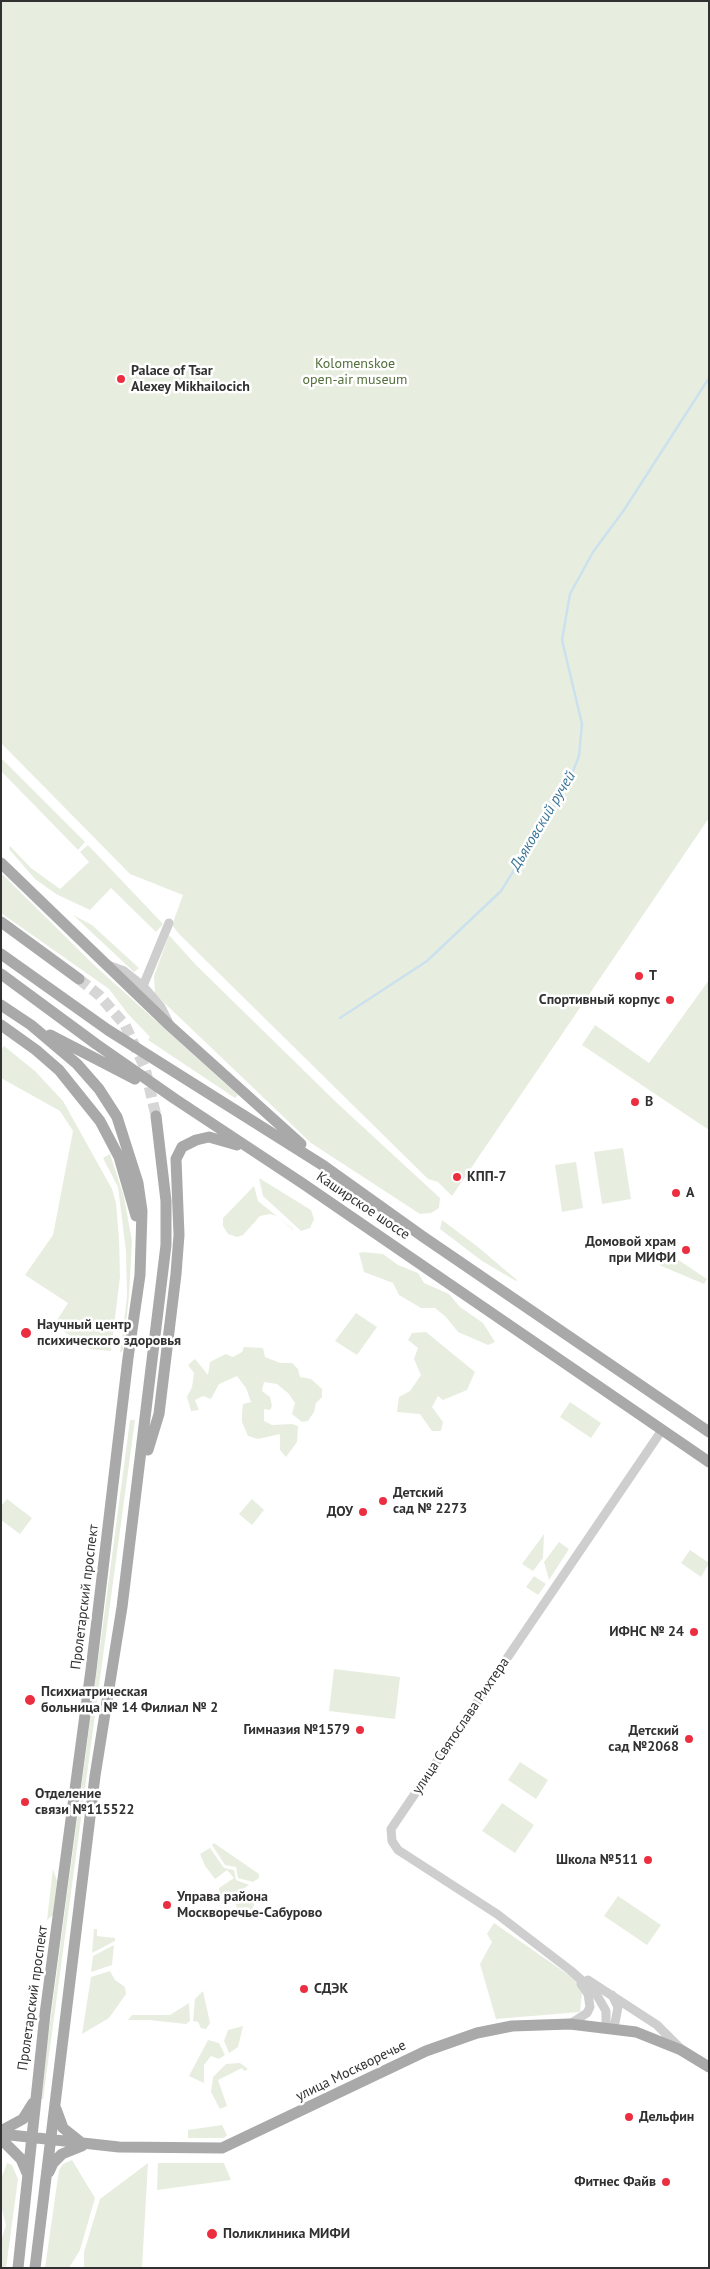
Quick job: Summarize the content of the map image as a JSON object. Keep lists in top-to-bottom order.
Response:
{
  "streets": {
    "main road": ["Каширское шоссе", "Пролетарский проспект", "улица Москворечье"],
    "street": ["улица Святослава Рихтера"]
  },
  "crossings": [
    ["Каширское шоссе", "улица Святослава Рихтера"],
    ["Пролетарский проспект", "улица Москворечье"]
  ],
  "water": ["Дьяковский ручей"],
  "parks": ["Kolomenskoe open-air museum"],
  "places": [
    "Palace of Tsar Alexey Mikhailocich",
    "Т",
    "Спортивный корпус",
    "В",
    "КПП-7",
    "А",
    "Домовой храм при МИФИ",
    "Научный центр психического здоровья",
    "Детский сад № 2273",
    "ДОУ",
    "ИФНС № 24",
    "Психиатрическая больница № 14 Филиал № 2",
    "Гимназия №1579",
    "Детский сад №2068",
    "Отделение связи №115522",
    "Школа №511",
    "Управа района Москворечье-Сабурово",
    "СДЭК",
    "Дельфин",
    "Фитнес Файв",
    "Поликлиника МИФИ"
  ]
}
